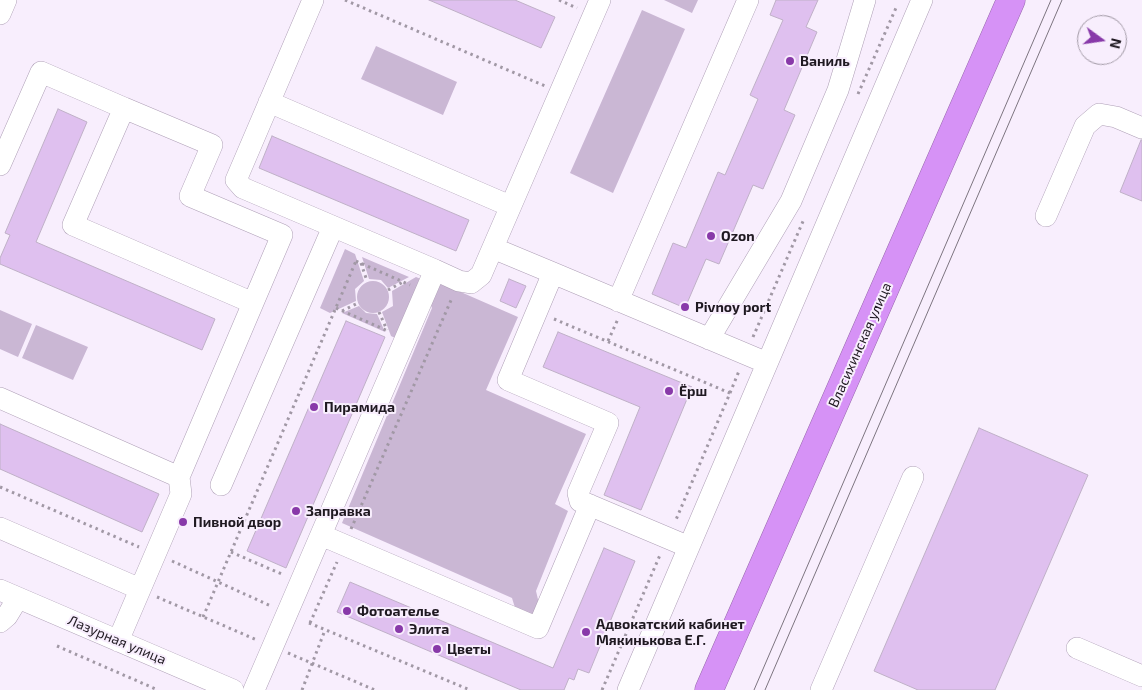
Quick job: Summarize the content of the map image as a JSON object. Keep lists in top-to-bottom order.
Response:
{
  "streets": {
    "highway": ["Власихинская улица"],
    "street": ["Лазурная улица"]
  },
  "places": [
    "Ваниль",
    "Ozon",
    "Pivnoy port",
    "Ёрш",
    "Пирамида",
    "Заправка",
    "Пивной двор",
    "Фотоателье",
    "Элита",
    "Адвокатский кабинет Мякинькова Е.Г.",
    "Цветы"
  ],
  "north": "right"
}
